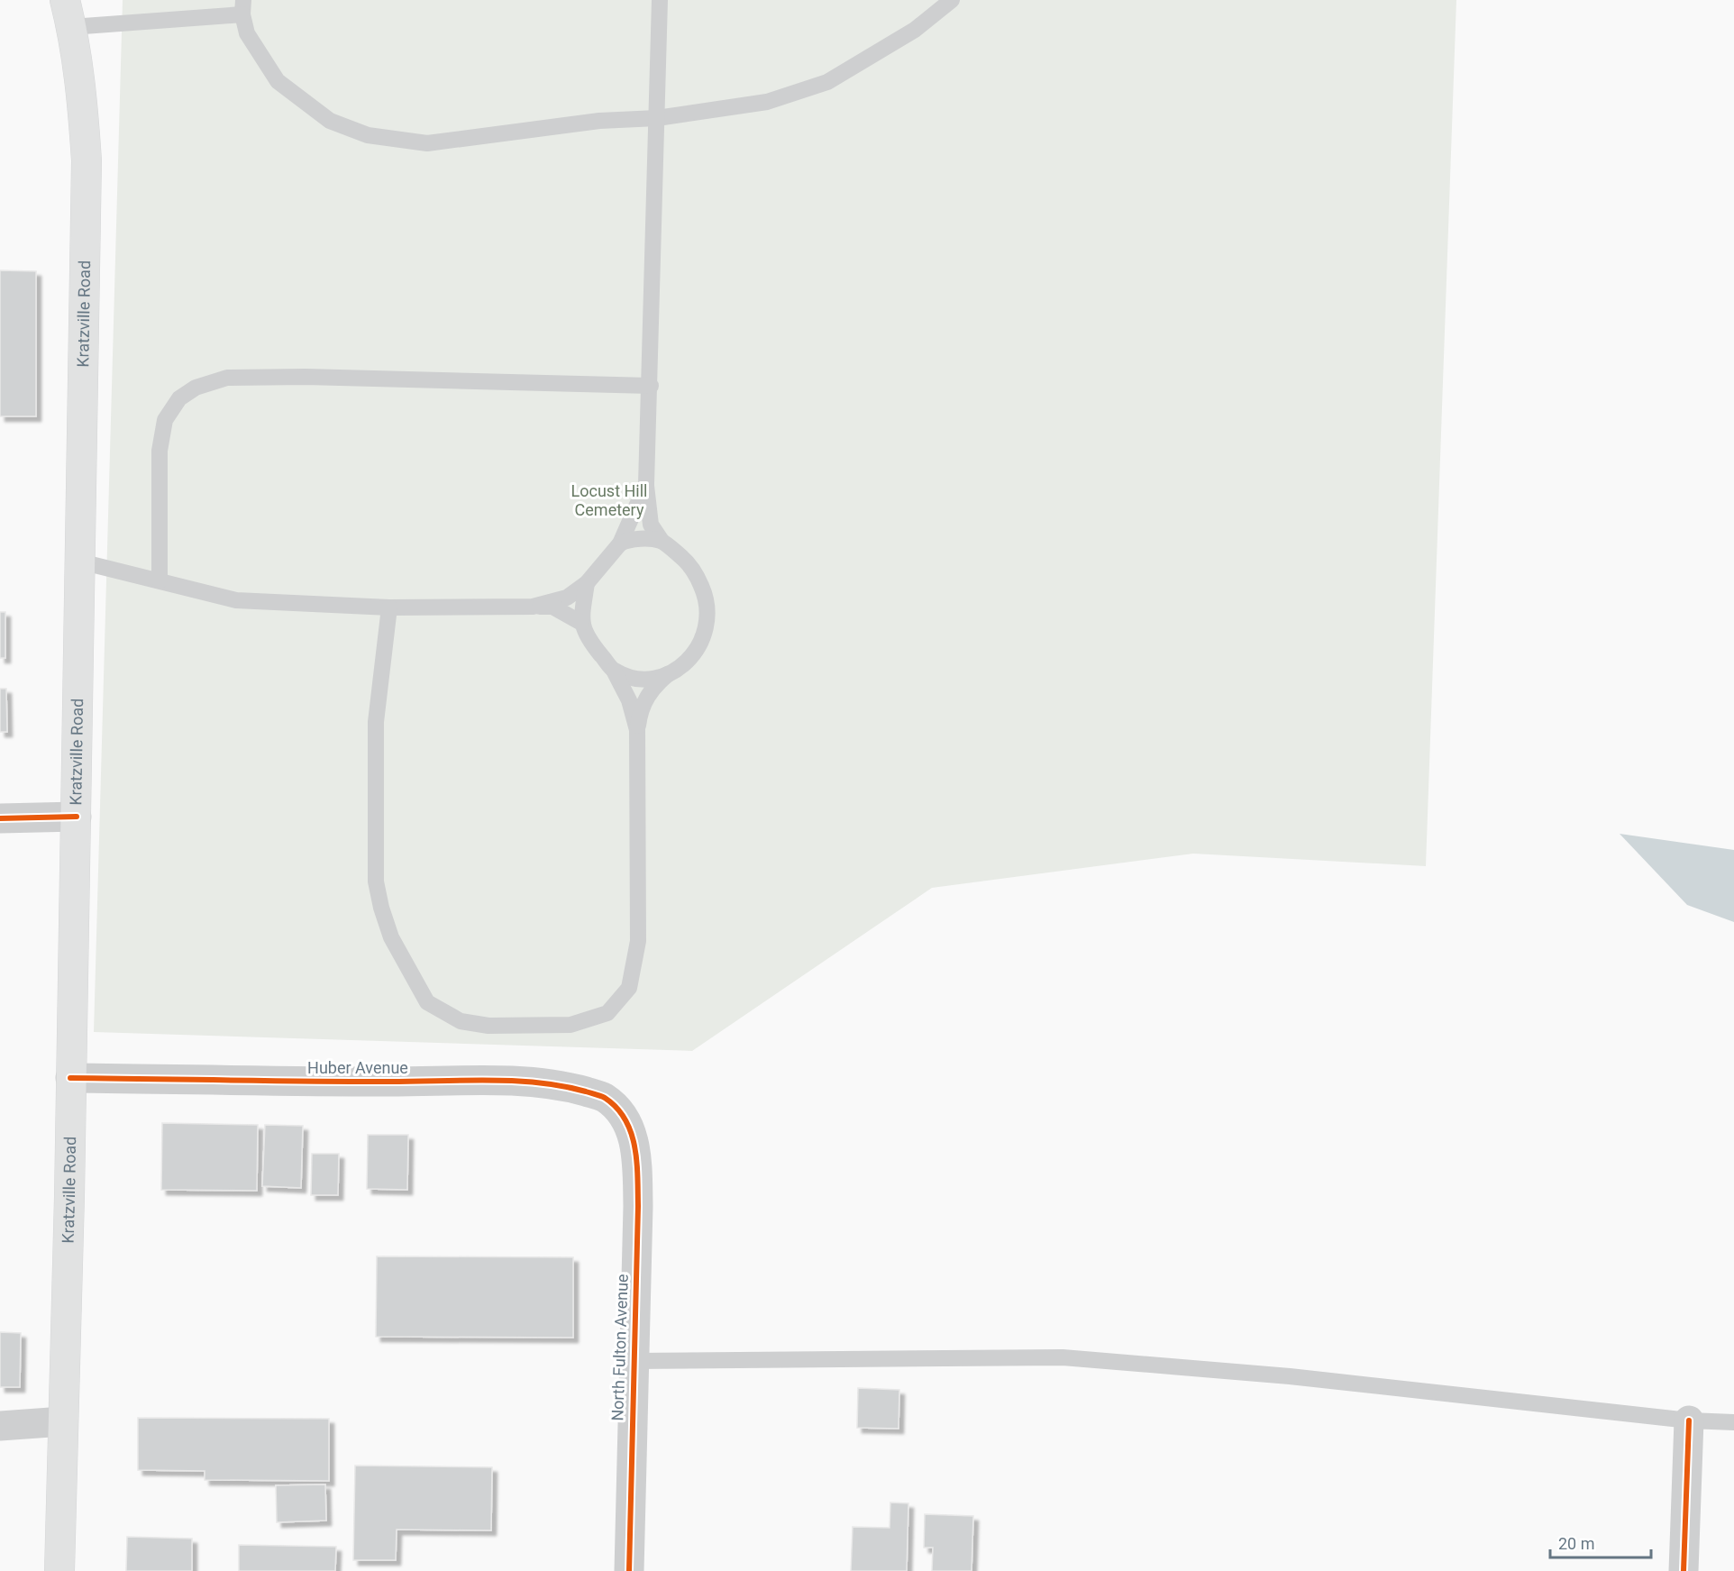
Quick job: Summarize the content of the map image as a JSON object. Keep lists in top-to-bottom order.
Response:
{
  "streets": {
    "main road": ["Kratzville Road"],
    "street": ["Huber Avenue", "North Fulton Avenue"]
  },
  "crossings": [
    ["Kratzville Road", "Huber Avenue"],
    ["Huber Avenue", "North Fulton Avenue"]
  ],
  "parks": ["Locust Hill Cemetery"],
  "scale_bar": "20 m"
}
